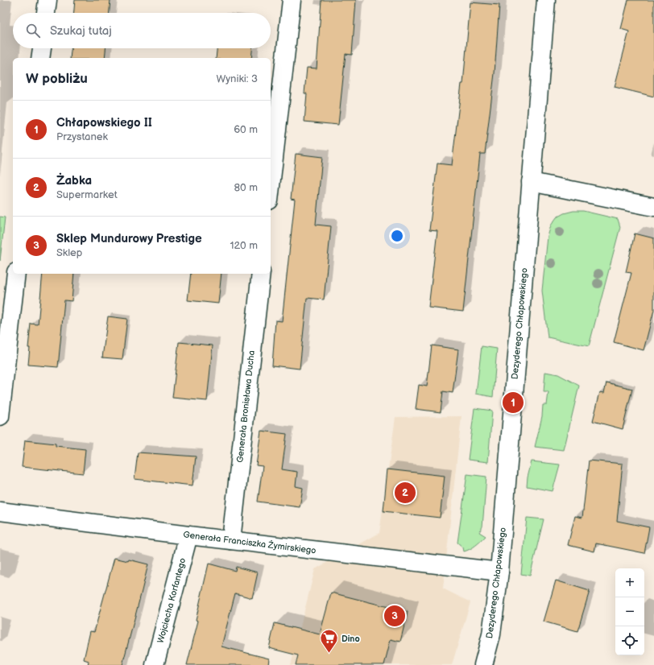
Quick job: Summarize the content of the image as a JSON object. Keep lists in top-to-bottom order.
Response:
{
  "streets": {
    "street": [
      "Dezyderego Chłapowskiego",
      "Generała Bronisława Ducha",
      "Generała Franciszka Żymirskiego",
      "Wojciecha Korfantego"
    ]
  },
  "crossings": [
    ["Dezyderego Chłapowskiego", "Generała Franciszka Żymirskiego"],
    ["Generała Bronisława Ducha", "Generała Franciszka Żymirskiego"],
    ["Generała Franciszka Żymirskiego", "Wojciecha Korfantego"]
  ],
  "places": {
    "supermarket": ["Dino"]
  },
  "page": {
    "search": "Szukaj tutaj",
    "heading": ["W pobliżu", "Wyniki: 3"],
    "list": [
      {
        "mark": "1",
        "name": "Chłapowskiego II",
        "note": "Przystanek",
        "value": "60 m"
      },
      {
        "mark": "2",
        "name": "Żabka",
        "note": "Supermarket",
        "value": "80 m"
      },
      {
        "mark": "3",
        "name": "Sklep Mundurowy Prestige",
        "note": "Sklep",
        "value": "120 m"
      }
    ],
    "pins": ["1", "2", "3"],
    "map_buttons": ["+", "−"]
  }
}
